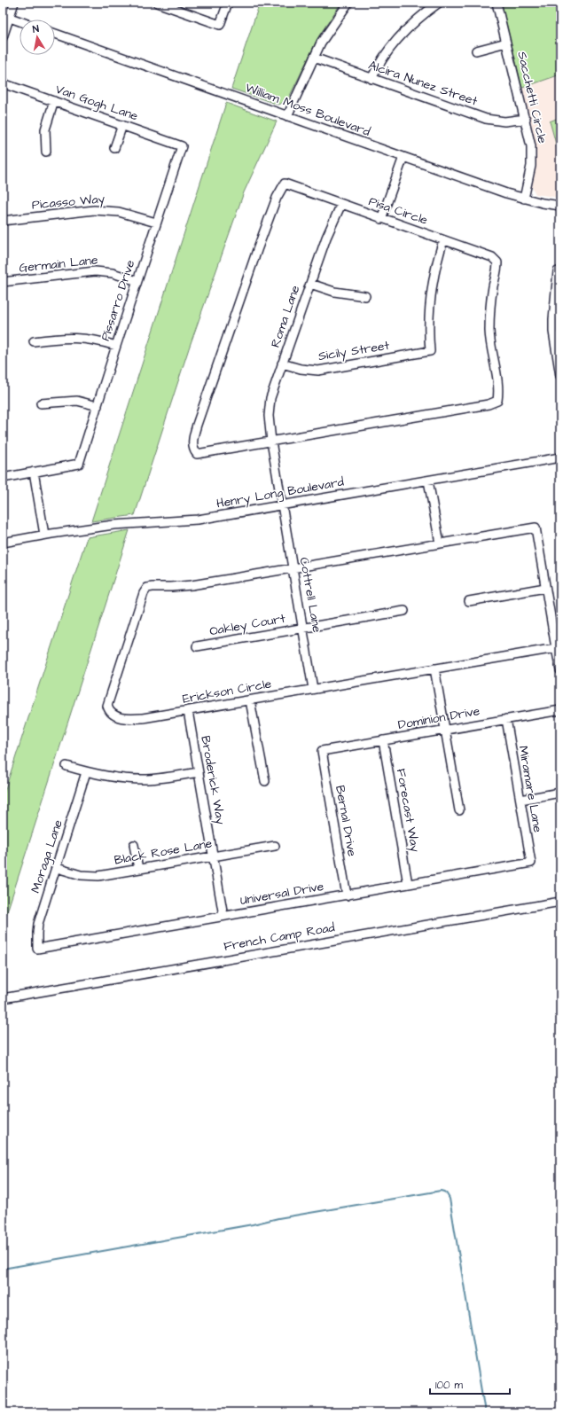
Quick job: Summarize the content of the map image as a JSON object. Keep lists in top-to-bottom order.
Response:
{
  "streets": {
    "street": [
      "Alcira Nunez Street",
      "Sacchetti Circle",
      "Van Gogh Lane",
      "William Moss Boulevard",
      "Picasso Way",
      "Pisa Circle",
      "Germain Lane",
      "Pissarro Drive",
      "Roma Lane",
      "Sicily Street",
      "Henry Long Boulevard",
      "Cottrell Lane",
      "Oakley Court",
      "Erickson Circle",
      "Dominion Drive",
      "Broderick Way",
      "Miramare Lane",
      "Forecast Way",
      "Bernal Drive",
      "Black Rose Lane",
      "Moraga Lane",
      "Universal Drive",
      "French Camp Road"
    ]
  },
  "crossings": [
    ["Alcira Nunez Street", "Sacchetti Circle"],
    ["Sacchetti Circle", "William Moss Boulevard"],
    ["Van Gogh Lane", "Pissarro Drive"],
    ["Picasso Way", "Pissarro Drive"],
    ["Pisa Circle", "Roma Lane"],
    ["Pisa Circle", "Sicily Street"],
    ["Germain Lane", "Pissarro Drive"],
    ["Roma Lane", "Sicily Street"],
    ["Henry Long Boulevard", "Cottrell Lane"],
    ["Cottrell Lane", "Oakley Court"],
    ["Cottrell Lane", "Erickson Circle"],
    ["Erickson Circle", "Broderick Way"],
    ["Dominion Drive", "Miramare Lane"],
    ["Dominion Drive", "Forecast Way"],
    ["Dominion Drive", "Bernal Drive"],
    ["Broderick Way", "Black Rose Lane"],
    ["Broderick Way", "Universal Drive"],
    ["Miramare Lane", "Universal Drive"],
    ["Forecast Way", "Universal Drive"],
    ["Bernal Drive", "Universal Drive"],
    ["Black Rose Lane", "Moraga Lane"],
    ["Moraga Lane", "Universal Drive"]
  ],
  "scale_bar": "100 m",
  "north": "top"
}
